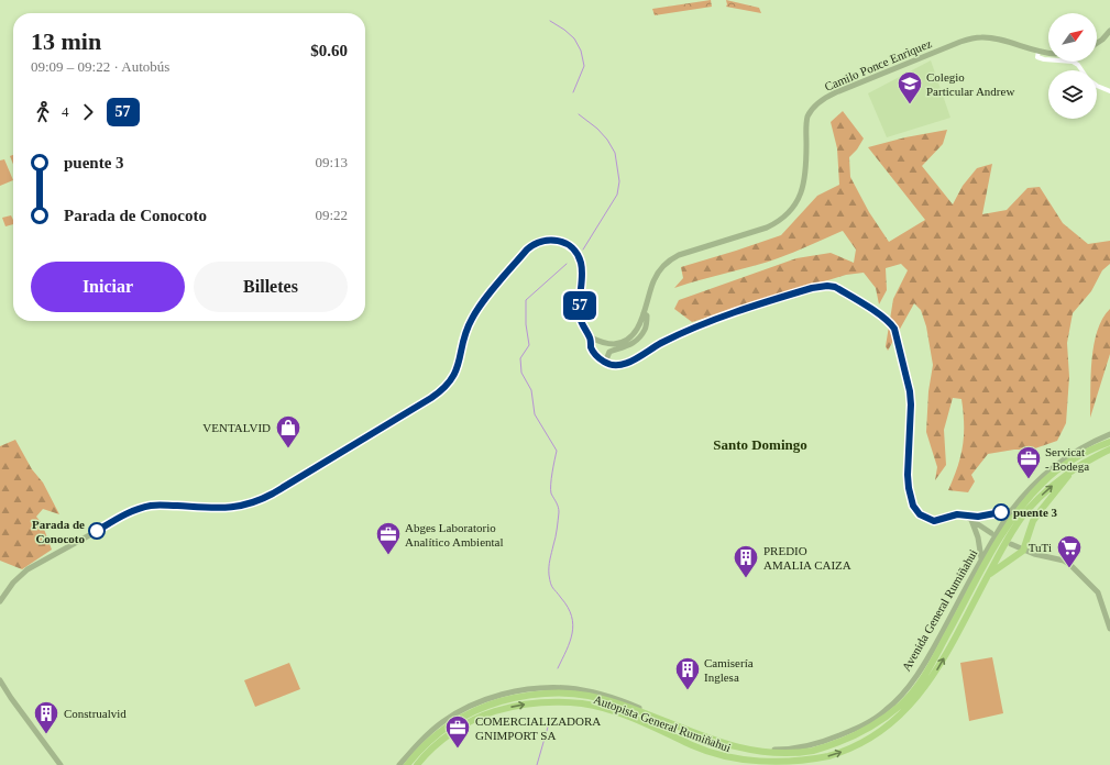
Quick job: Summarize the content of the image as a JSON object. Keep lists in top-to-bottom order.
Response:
{
  "streets": {
    "highway": ["Autopista General Rumiñahui"],
    "main road": ["Camilo Ponce Enrìquez", "Avenida General Rumiñahui"]
  },
  "one_way": ["Autopista General Rumiñahui"],
  "districts": ["Santo Domingo"],
  "places": {
    "school or university": ["Colegio Particular Andrew"],
    "shop": ["VENTALVID"],
    "office": ["Servicat - Bodega", "Abges Laboratorio Analítico Ambiental", "COMERCIALIZADORA GNIMPORT SA"],
    "other": ["puente 3", "Parada de Conocoto"],
    "supermarket": ["TuTi"],
    "building": ["PREDIO AMALIA CAIZA", "Camisería Inglesa", "Construalvid"]
  },
  "lines": ["bus line 57"],
  "north": "top right",
  "page": {
    "on_map": "57",
    "heading": ["13 min", "09:09 – 09:22 · Autobús", "$0.60"],
    "legs": ["4", "57"],
    "list": [
      {
        "name": "puente 3",
        "value": "09:13"
      },
      {
        "name": "Parada de Conocoto",
        "value": "09:22"
      }
    ],
    "buttons": ["Iniciar", "Billetes"]
  }
}
